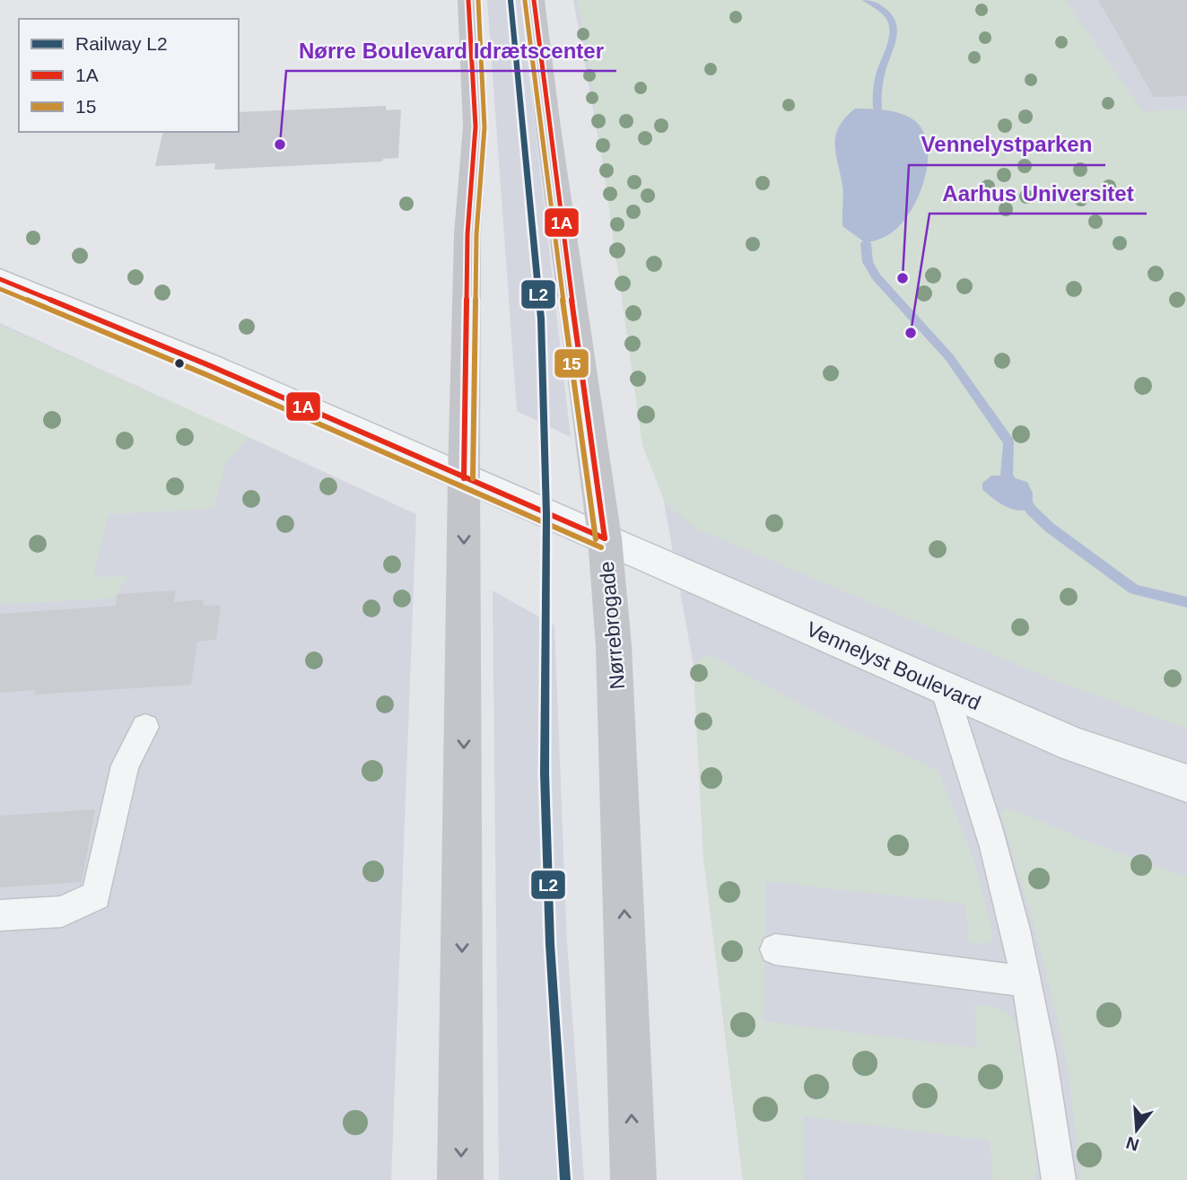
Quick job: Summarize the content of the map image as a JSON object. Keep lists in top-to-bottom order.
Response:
{
  "streets": {
    "main road": ["Nørrebrogade"],
    "street": ["Vennelyst Boulevard"]
  },
  "crossings": [
    ["Nørrebrogade", "Vennelyst Boulevard"]
  ],
  "places": ["Nørre Boulevard Idrætscenter", "Vennelystparken", "Aarhus Universitet"],
  "lines": ["rail line L2", "transit line 1A", "transit line 15"],
  "legend": ["Railway L2", "1A", "15"],
  "north": "bottom"
}
